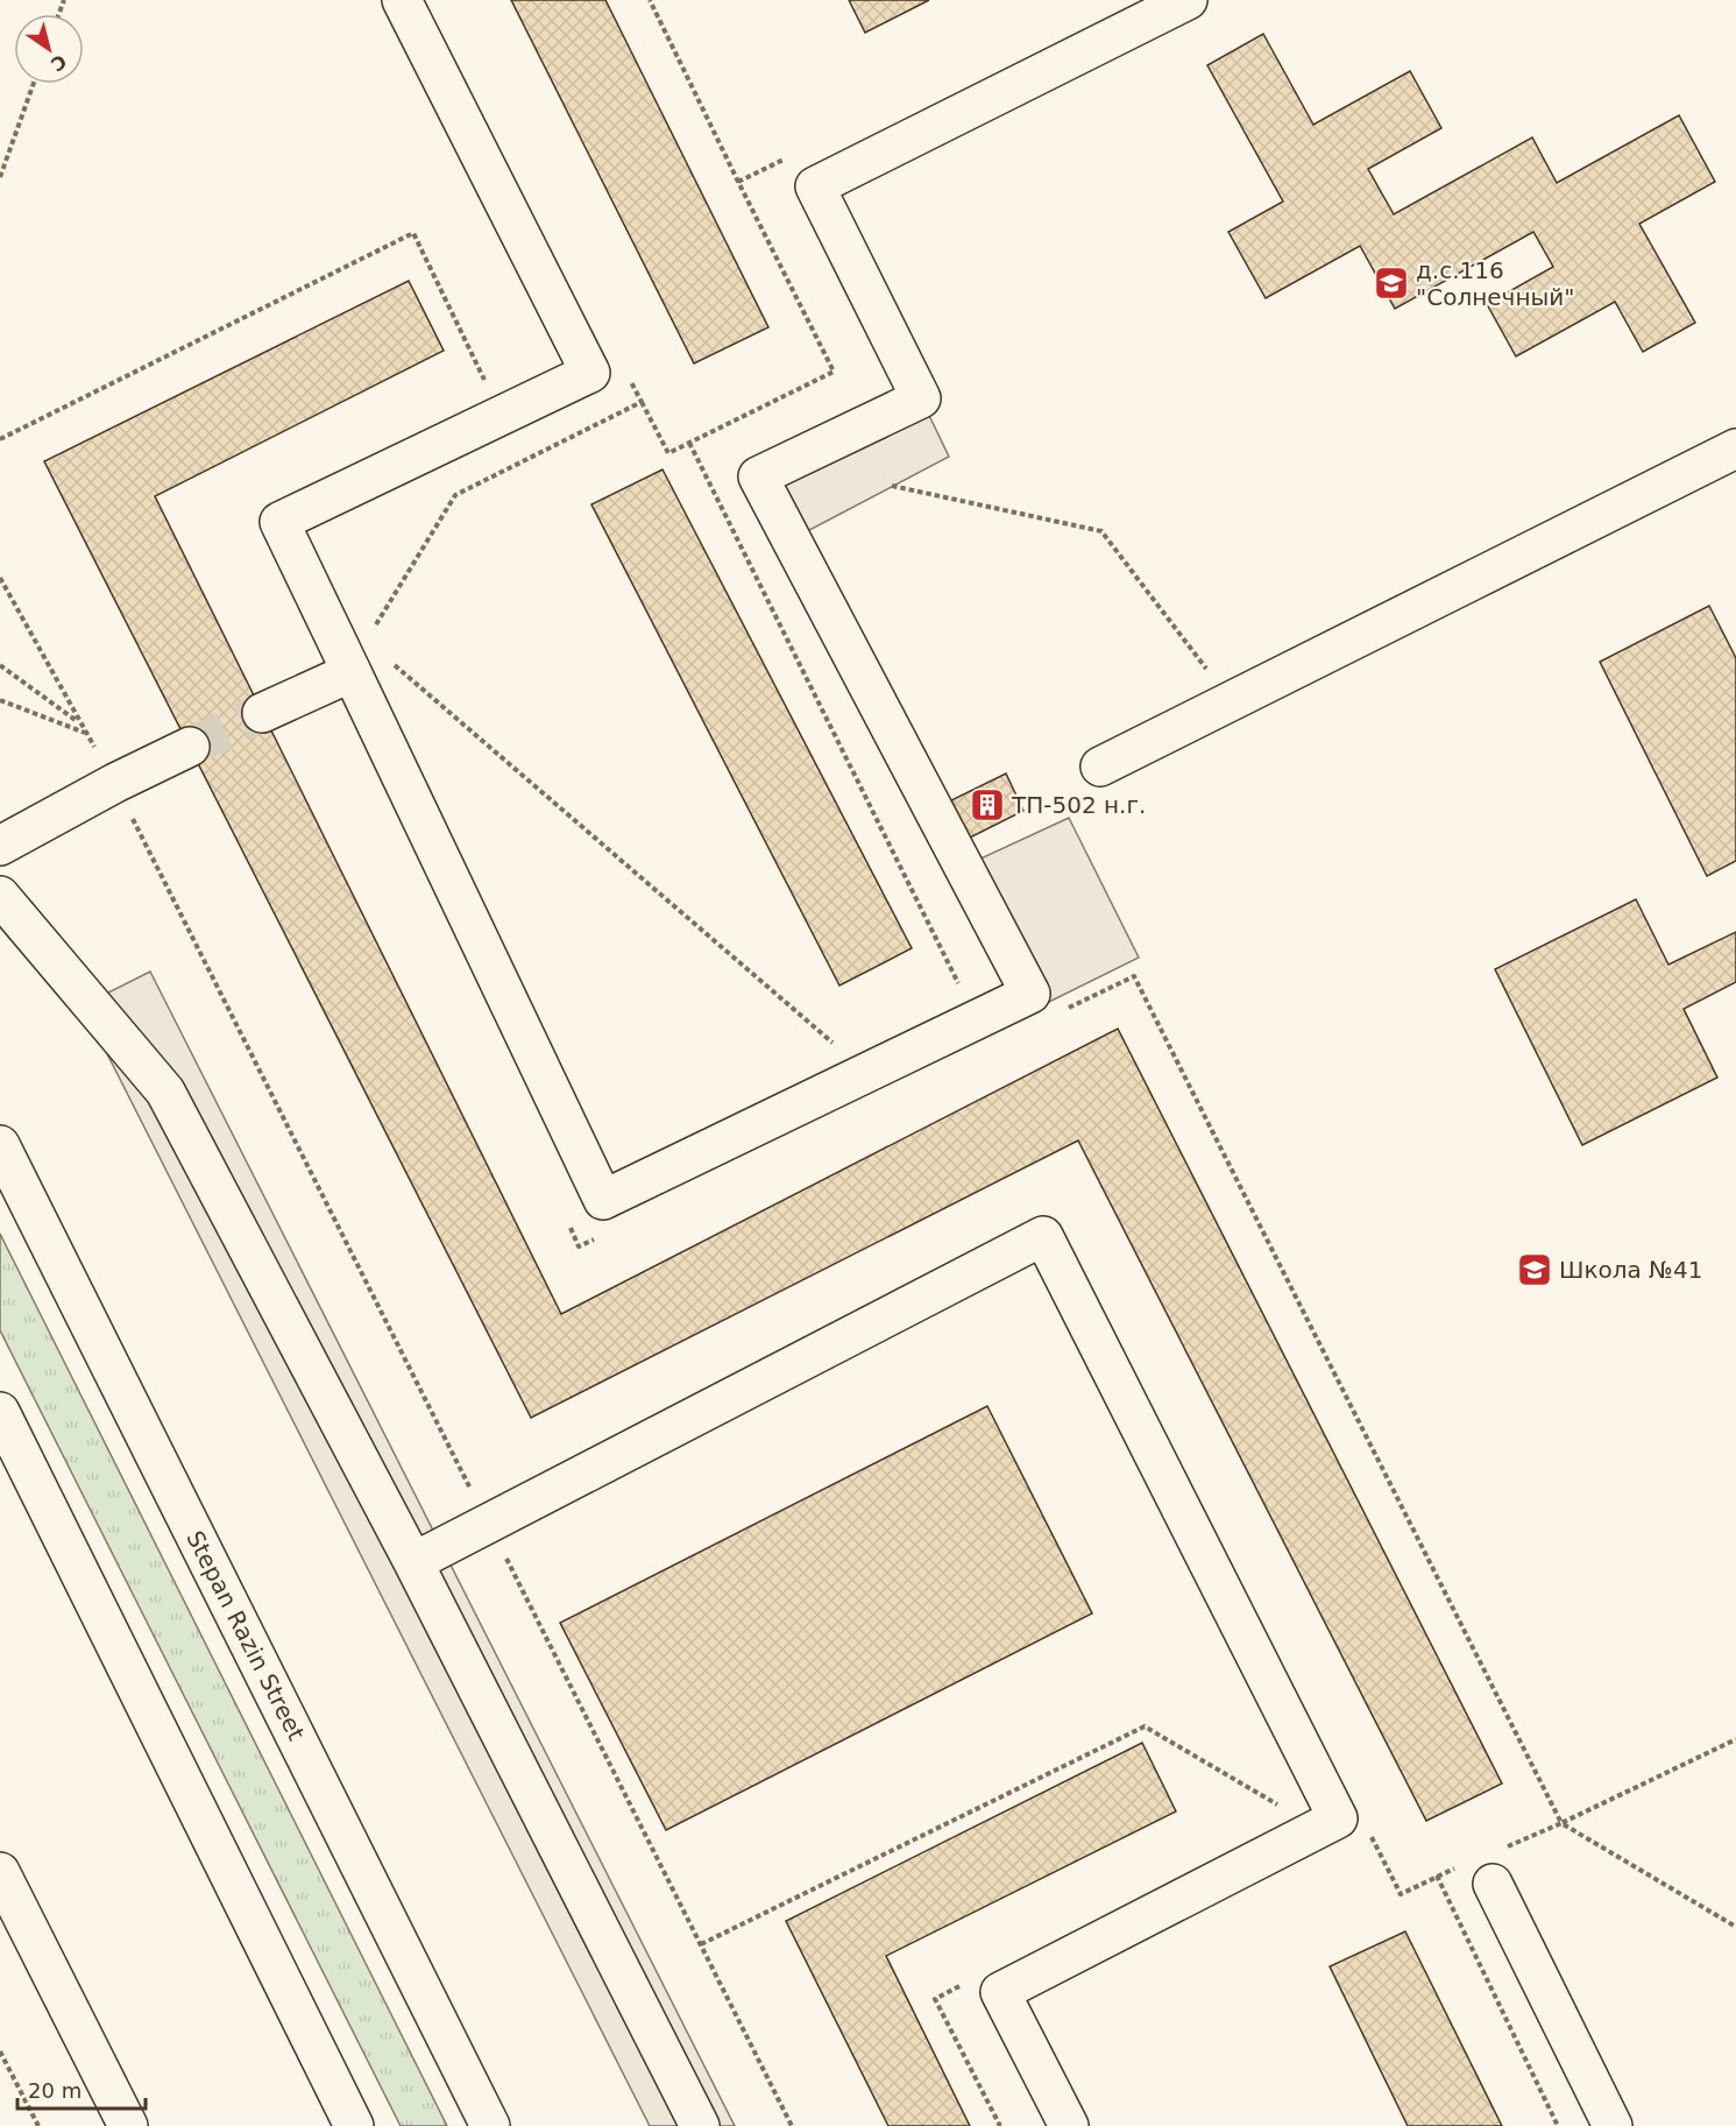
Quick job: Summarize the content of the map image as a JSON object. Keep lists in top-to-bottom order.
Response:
{
  "streets": {
    "main road": ["Stepan Razin Street"]
  },
  "places": {
    "school or university": ["д.с.116 \"Солнечный\"", "Школа №41"],
    "building": ["ТП-502 н.г."]
  },
  "scale_bar": "20 m",
  "north": "bottom right"
}
